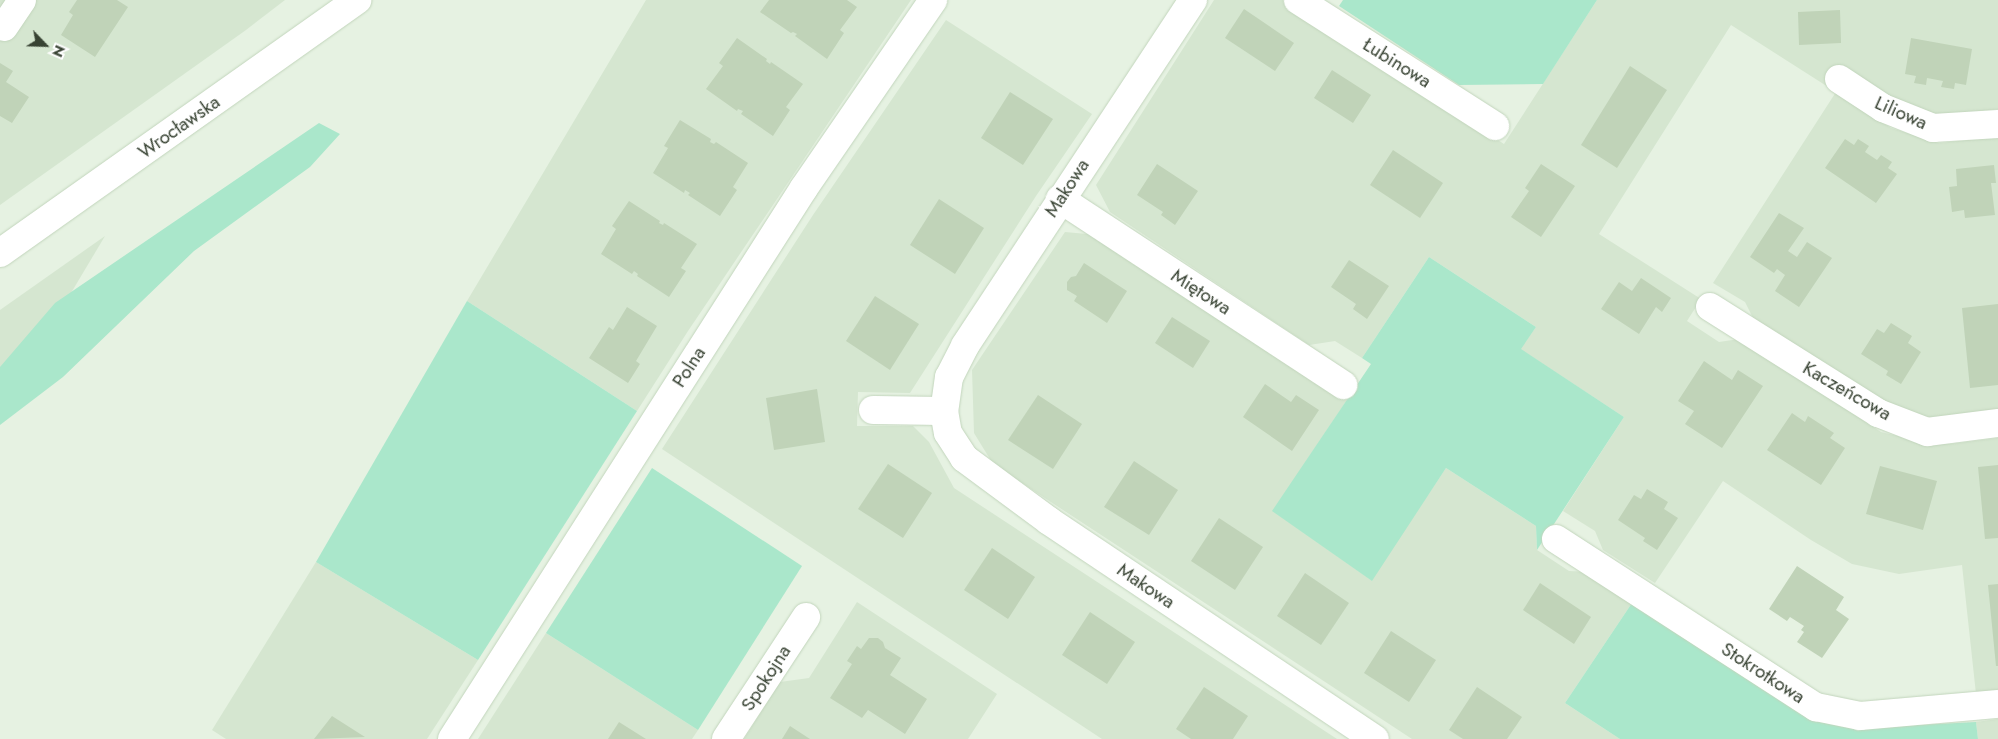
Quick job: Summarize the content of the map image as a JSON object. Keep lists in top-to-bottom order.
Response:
{
  "streets": {
    "street": [
      "Łubinowa",
      "Liliowa",
      "Wrocławska",
      "Makowa",
      "Miętowa",
      "Polna",
      "Kaczeńcowa",
      "Stokrotkowa",
      "Spokojna"
    ]
  },
  "crossings": [
    ["Makowa", "Miętowa"]
  ],
  "north": "bottom right"
}
